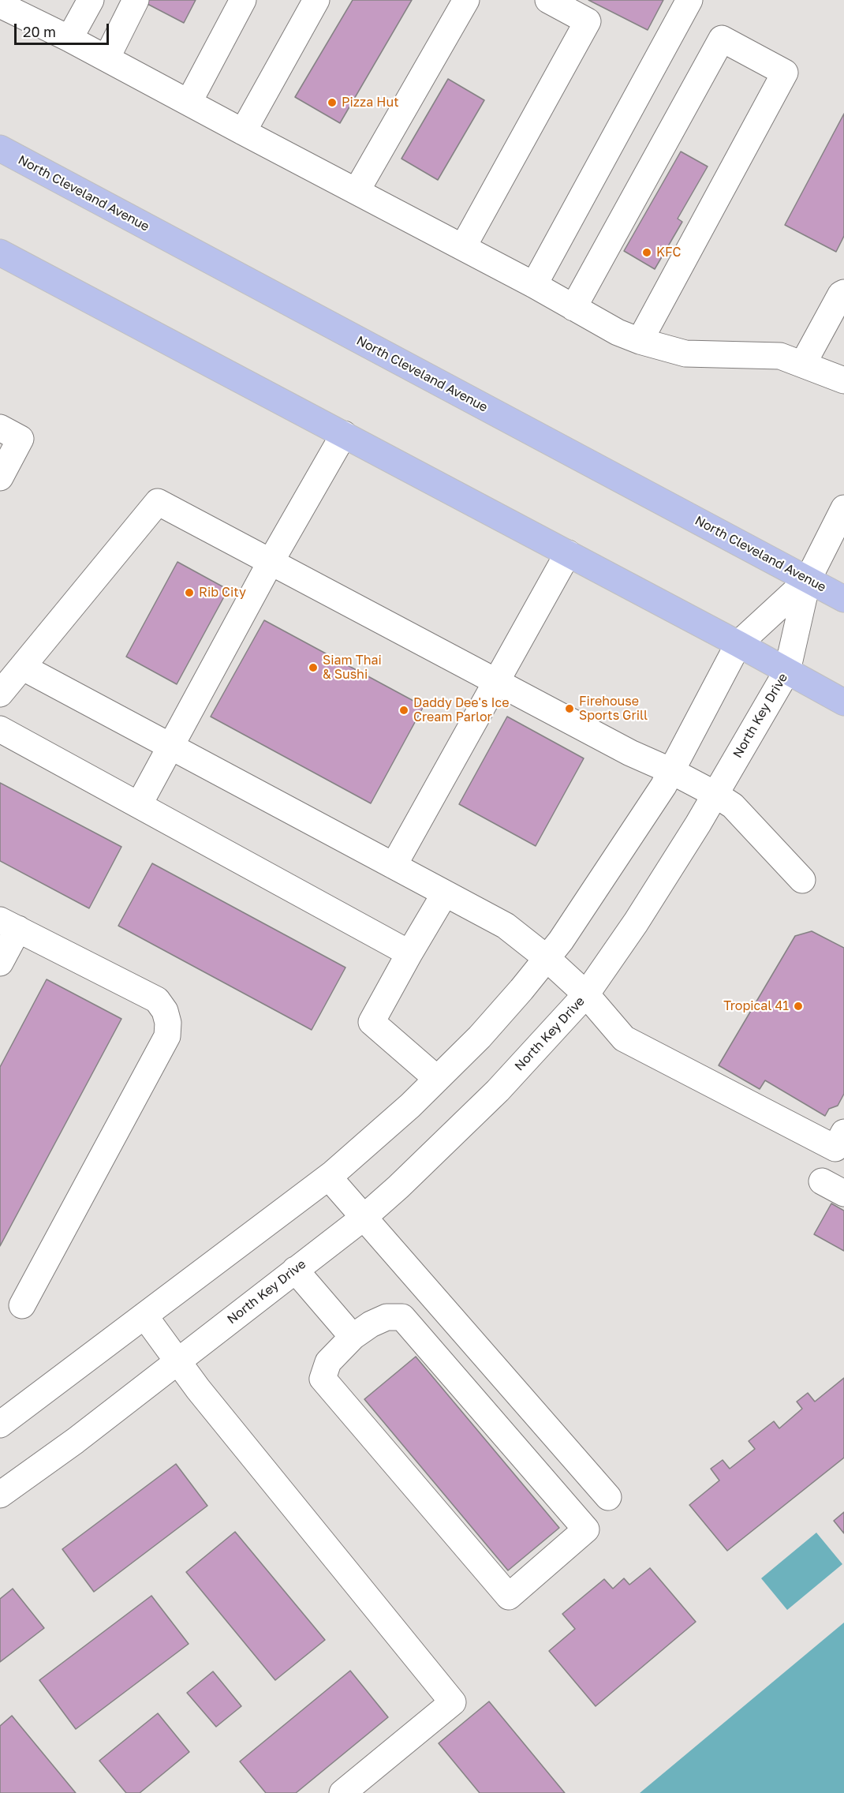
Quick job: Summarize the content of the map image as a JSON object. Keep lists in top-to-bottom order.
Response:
{
  "streets": {
    "main road": ["North Cleveland Avenue"],
    "street": ["North Key Drive"]
  },
  "crossings": [
    ["North Cleveland Avenue", "North Key Drive"]
  ],
  "places": [
    "Pizza Hut",
    "KFC",
    "Rib City",
    "Siam Thai & Sushi",
    "Firehouse Sports Grill",
    "Daddy Dee's Ice Cream Parlor",
    "Tropical 41"
  ],
  "scale_bar": "20 m"
}
